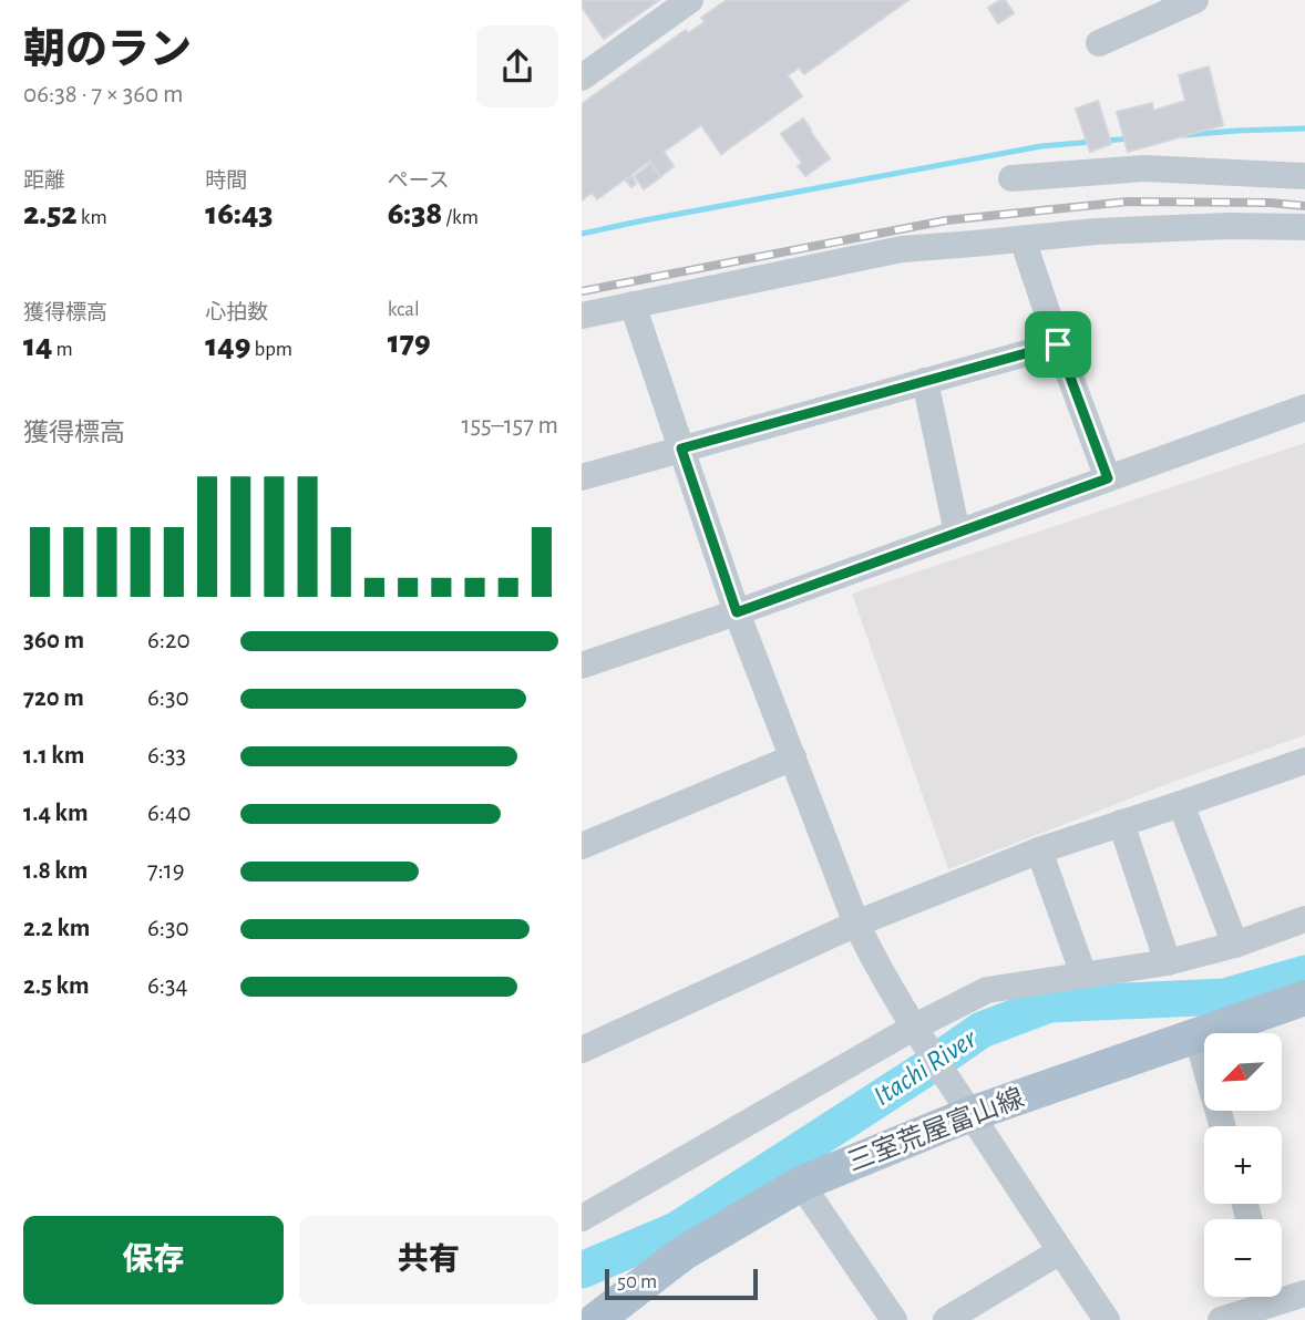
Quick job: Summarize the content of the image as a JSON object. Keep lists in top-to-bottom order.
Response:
{
  "streets": {
    "main road": ["三室荒屋富山線"]
  },
  "water": ["Itachi River"],
  "scale_bar": "50 m",
  "north": "bottom left",
  "page": {
    "heading": ["朝のラン", "06:38 · 7 × 360 m"],
    "stats": [
      ["距離", "2.52 km"],
      ["時間", "16:43"],
      ["ペース", "6:38 /km"],
      ["獲得標高", "14 m"],
      ["心拍数", "149 bpm"],
      ["kcal", "179"]
    ],
    "chart": ["獲得標高", "155–157 m"],
    "list": [
      {
        "name": "360 m",
        "note": "6:20"
      },
      {
        "name": "720 m",
        "note": "6:30"
      },
      {
        "name": "1.1 km",
        "note": "6:33"
      },
      {
        "name": "1.4 km",
        "note": "6:40"
      },
      {
        "name": "1.8 km",
        "note": "7:19"
      },
      {
        "name": "2.2 km",
        "note": "6:30"
      },
      {
        "name": "2.5 km",
        "note": "6:34"
      }
    ],
    "map_buttons": ["+", "−"],
    "buttons": ["保存", "共有"],
    "scale": "50 m"
  }
}
